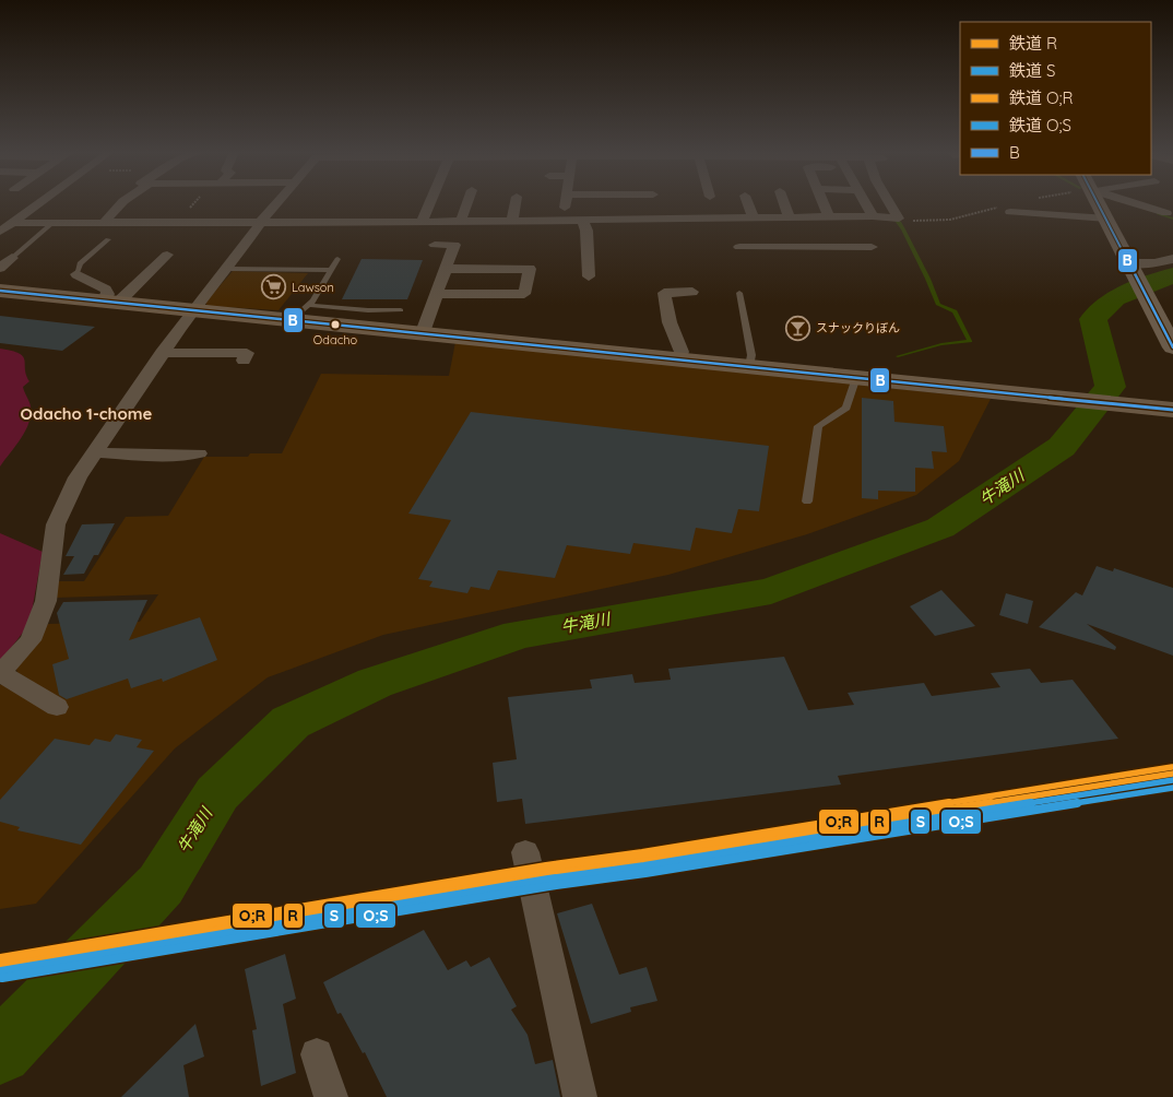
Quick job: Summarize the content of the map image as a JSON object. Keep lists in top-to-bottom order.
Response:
{
  "districts": ["Odacho 1-chome"],
  "water": ["牛滝川"],
  "places": {
    "supermarket": ["Lawson"],
    "other": ["Odacho"],
    "bar": ["スナックりぼん"]
  },
  "lines": [
    "transit line B",
    "rail line O;R",
    "rail line R",
    "rail line S",
    "rail line O;S"
  ],
  "legend": [
    "鉄道 R",
    "鉄道 S",
    "鉄道 O;R",
    "鉄道 O;S",
    "B"
  ]
}
